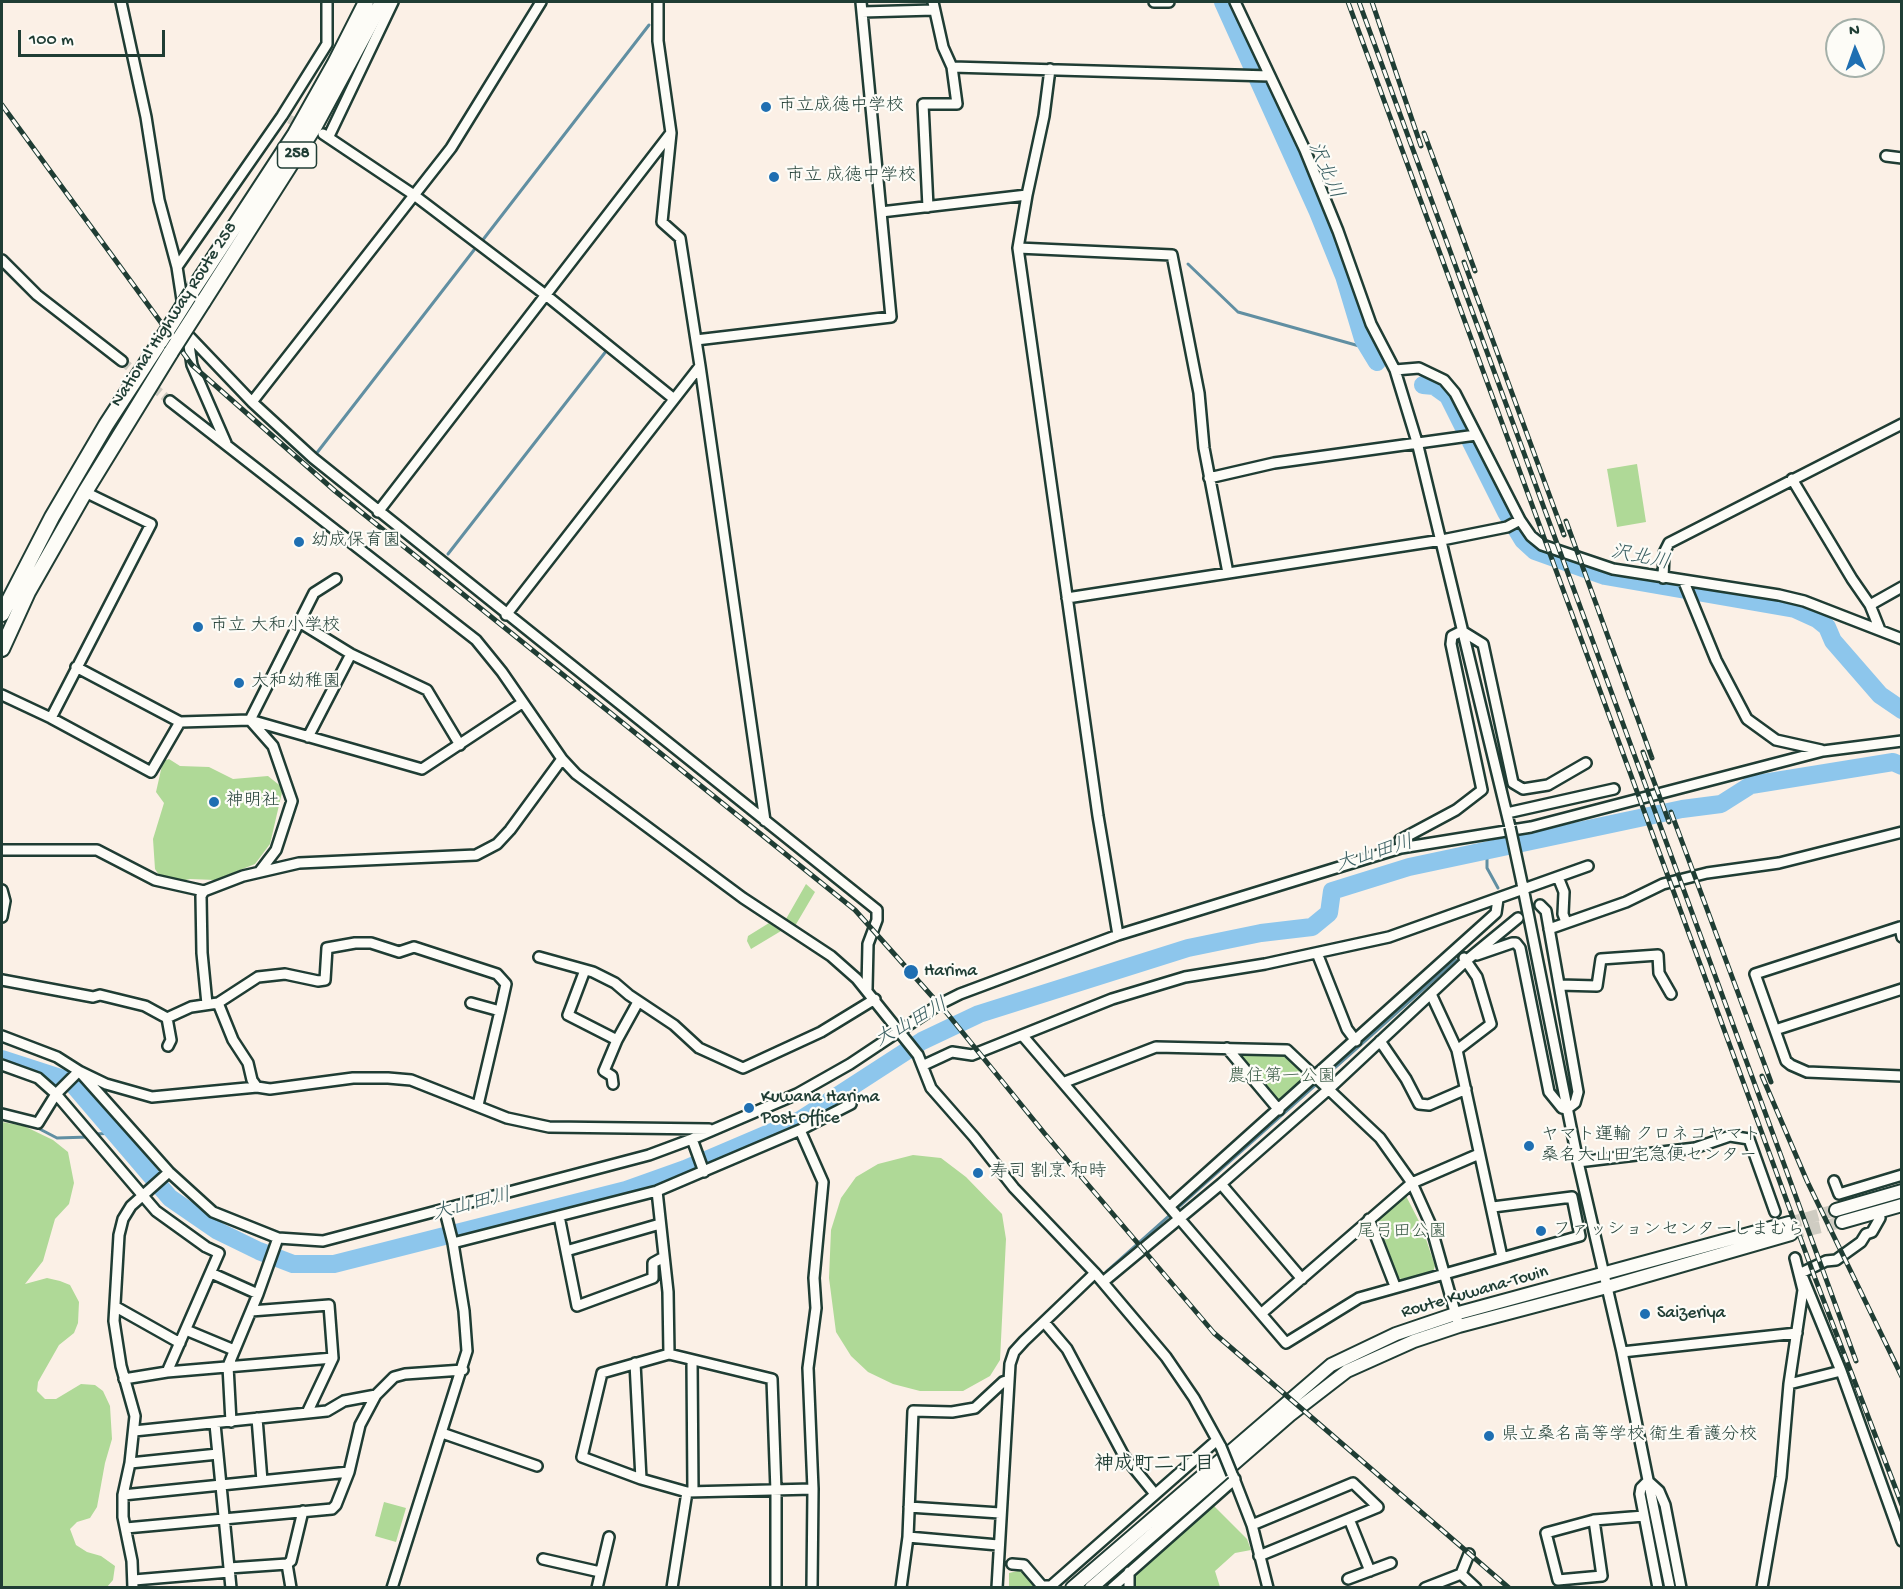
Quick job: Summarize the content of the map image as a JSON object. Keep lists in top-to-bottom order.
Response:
{
  "streets": {
    "highway": ["258", "National Highway Route 258"],
    "main road": ["Route Kuwana-Touin"]
  },
  "districts": ["神成町二丁目"],
  "water": ["沢北川", "大山田川"],
  "parks": ["農住第一公園", "尾弓田公園"],
  "places": [
    "市立成徳中学校",
    "市立 成徳中学校",
    "幼成保育園",
    "市立 大和小学校",
    "大和幼稚園",
    "神明社",
    "Harima",
    "Kuwana Harima Post Office",
    "ヤマト運輸 クロネコヤマト 桑名大山田宅急便センター",
    "寿司 割烹 和時",
    "ファッションセンターしまむら",
    "Saizeriya",
    "県立桑名高等学校 衛生看護分校"
  ],
  "scale_bar": "100 m",
  "north": "top"
}
